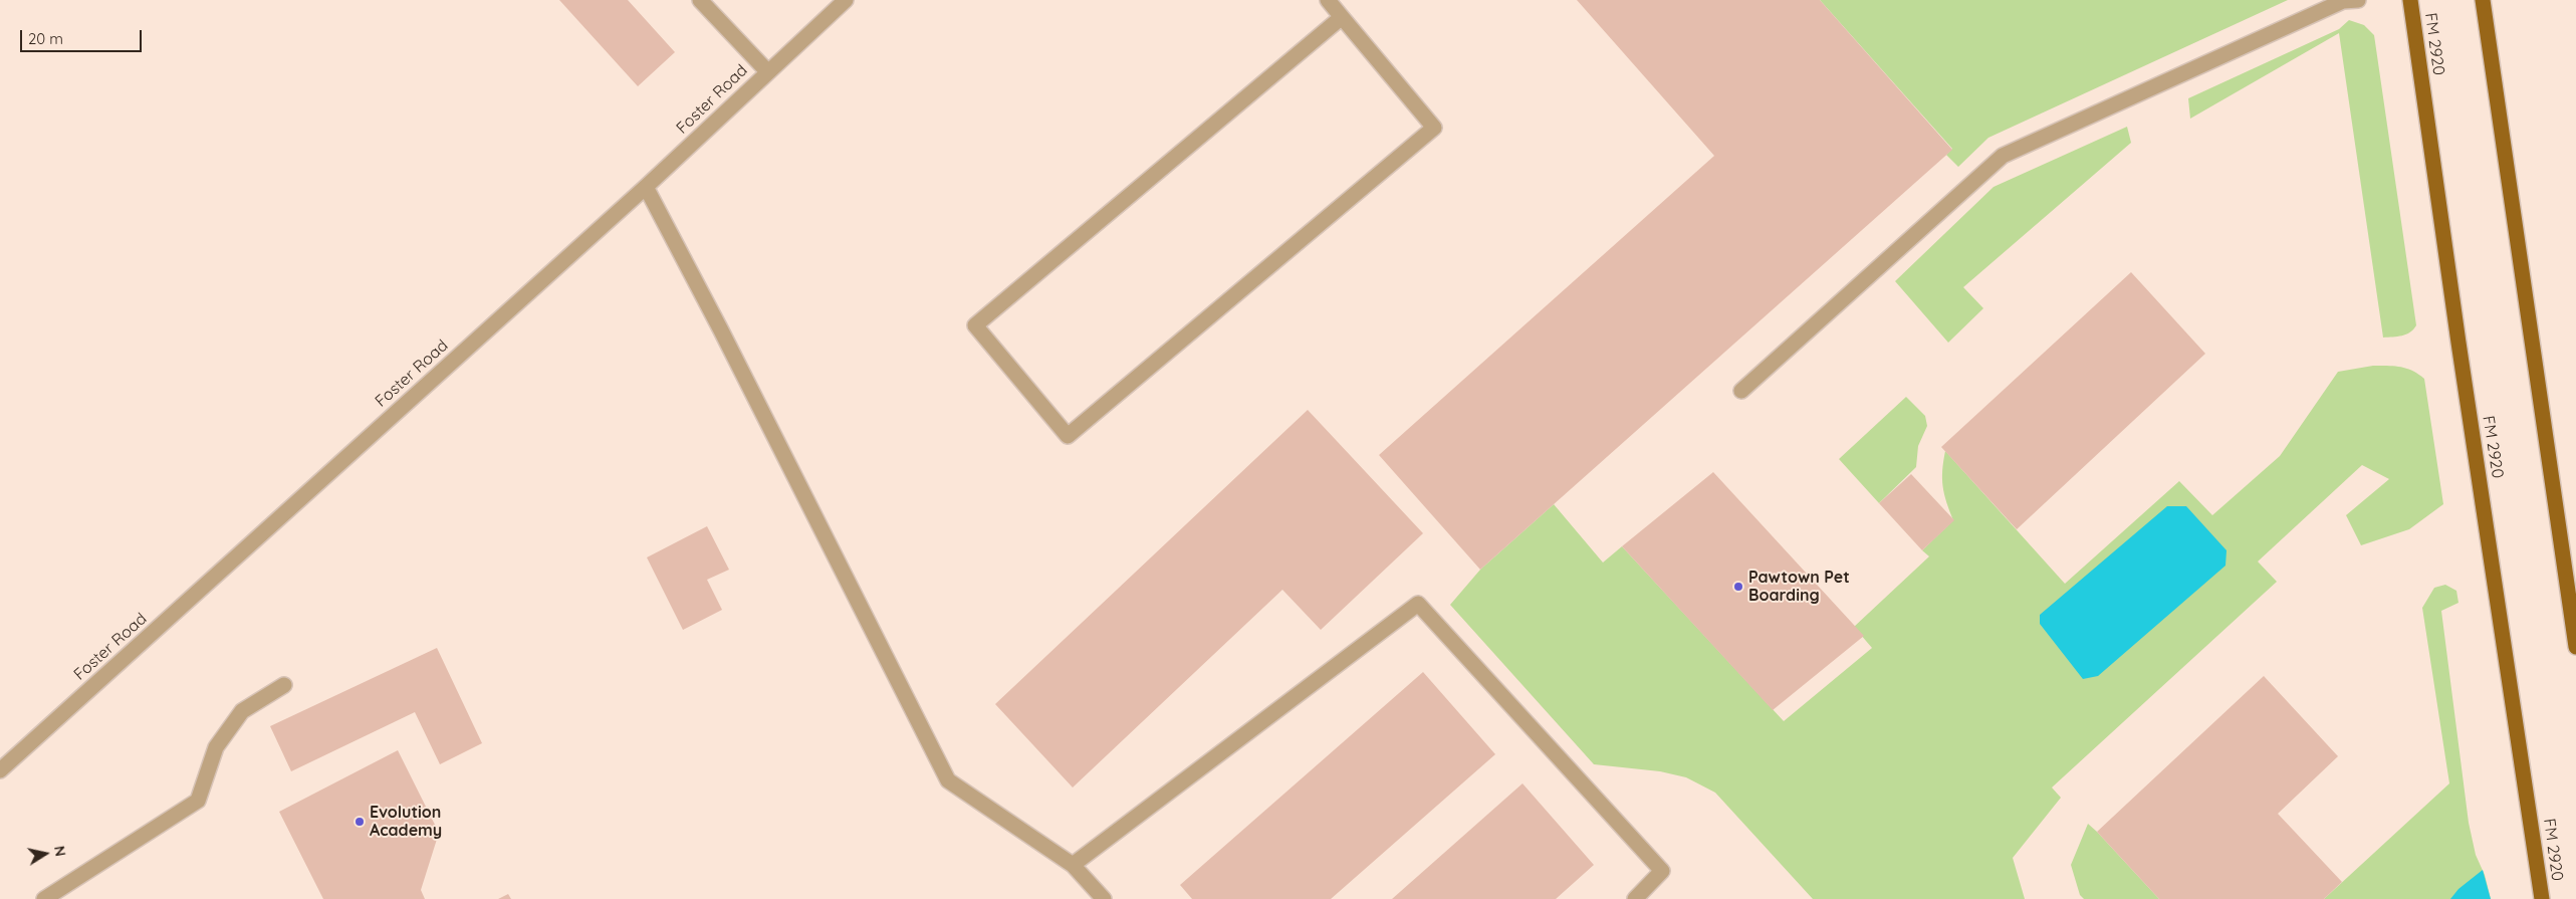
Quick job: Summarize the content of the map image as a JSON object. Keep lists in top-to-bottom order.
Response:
{
  "streets": {
    "main road": ["FM 2920"],
    "street": ["Foster Road"]
  },
  "places": ["Pawtown Pet Boarding", "Evolution Academy"],
  "scale_bar": "20 m",
  "north": "right"
}
